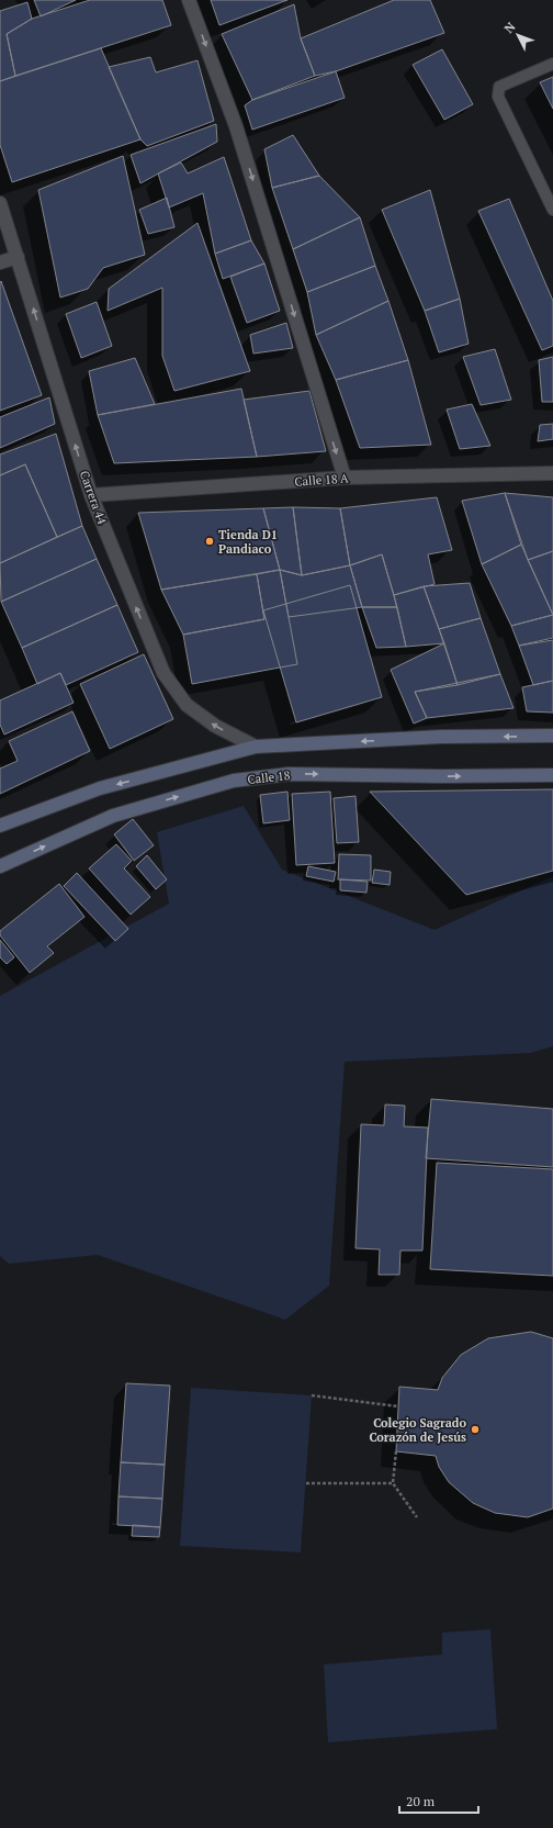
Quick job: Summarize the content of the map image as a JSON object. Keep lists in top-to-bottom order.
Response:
{
  "streets": {
    "main road": ["Calle 18"],
    "street": ["Calle 18 A", "Carrera 44"]
  },
  "crossings": [
    ["Calle 18 A", "Carrera 44"]
  ],
  "one_way": ["Carrera 44"],
  "places": ["Tienda D1 Pandiaco", "Colegio Sagrado Corazón de Jesús"],
  "scale_bar": "20 m",
  "north": "top left"
}
